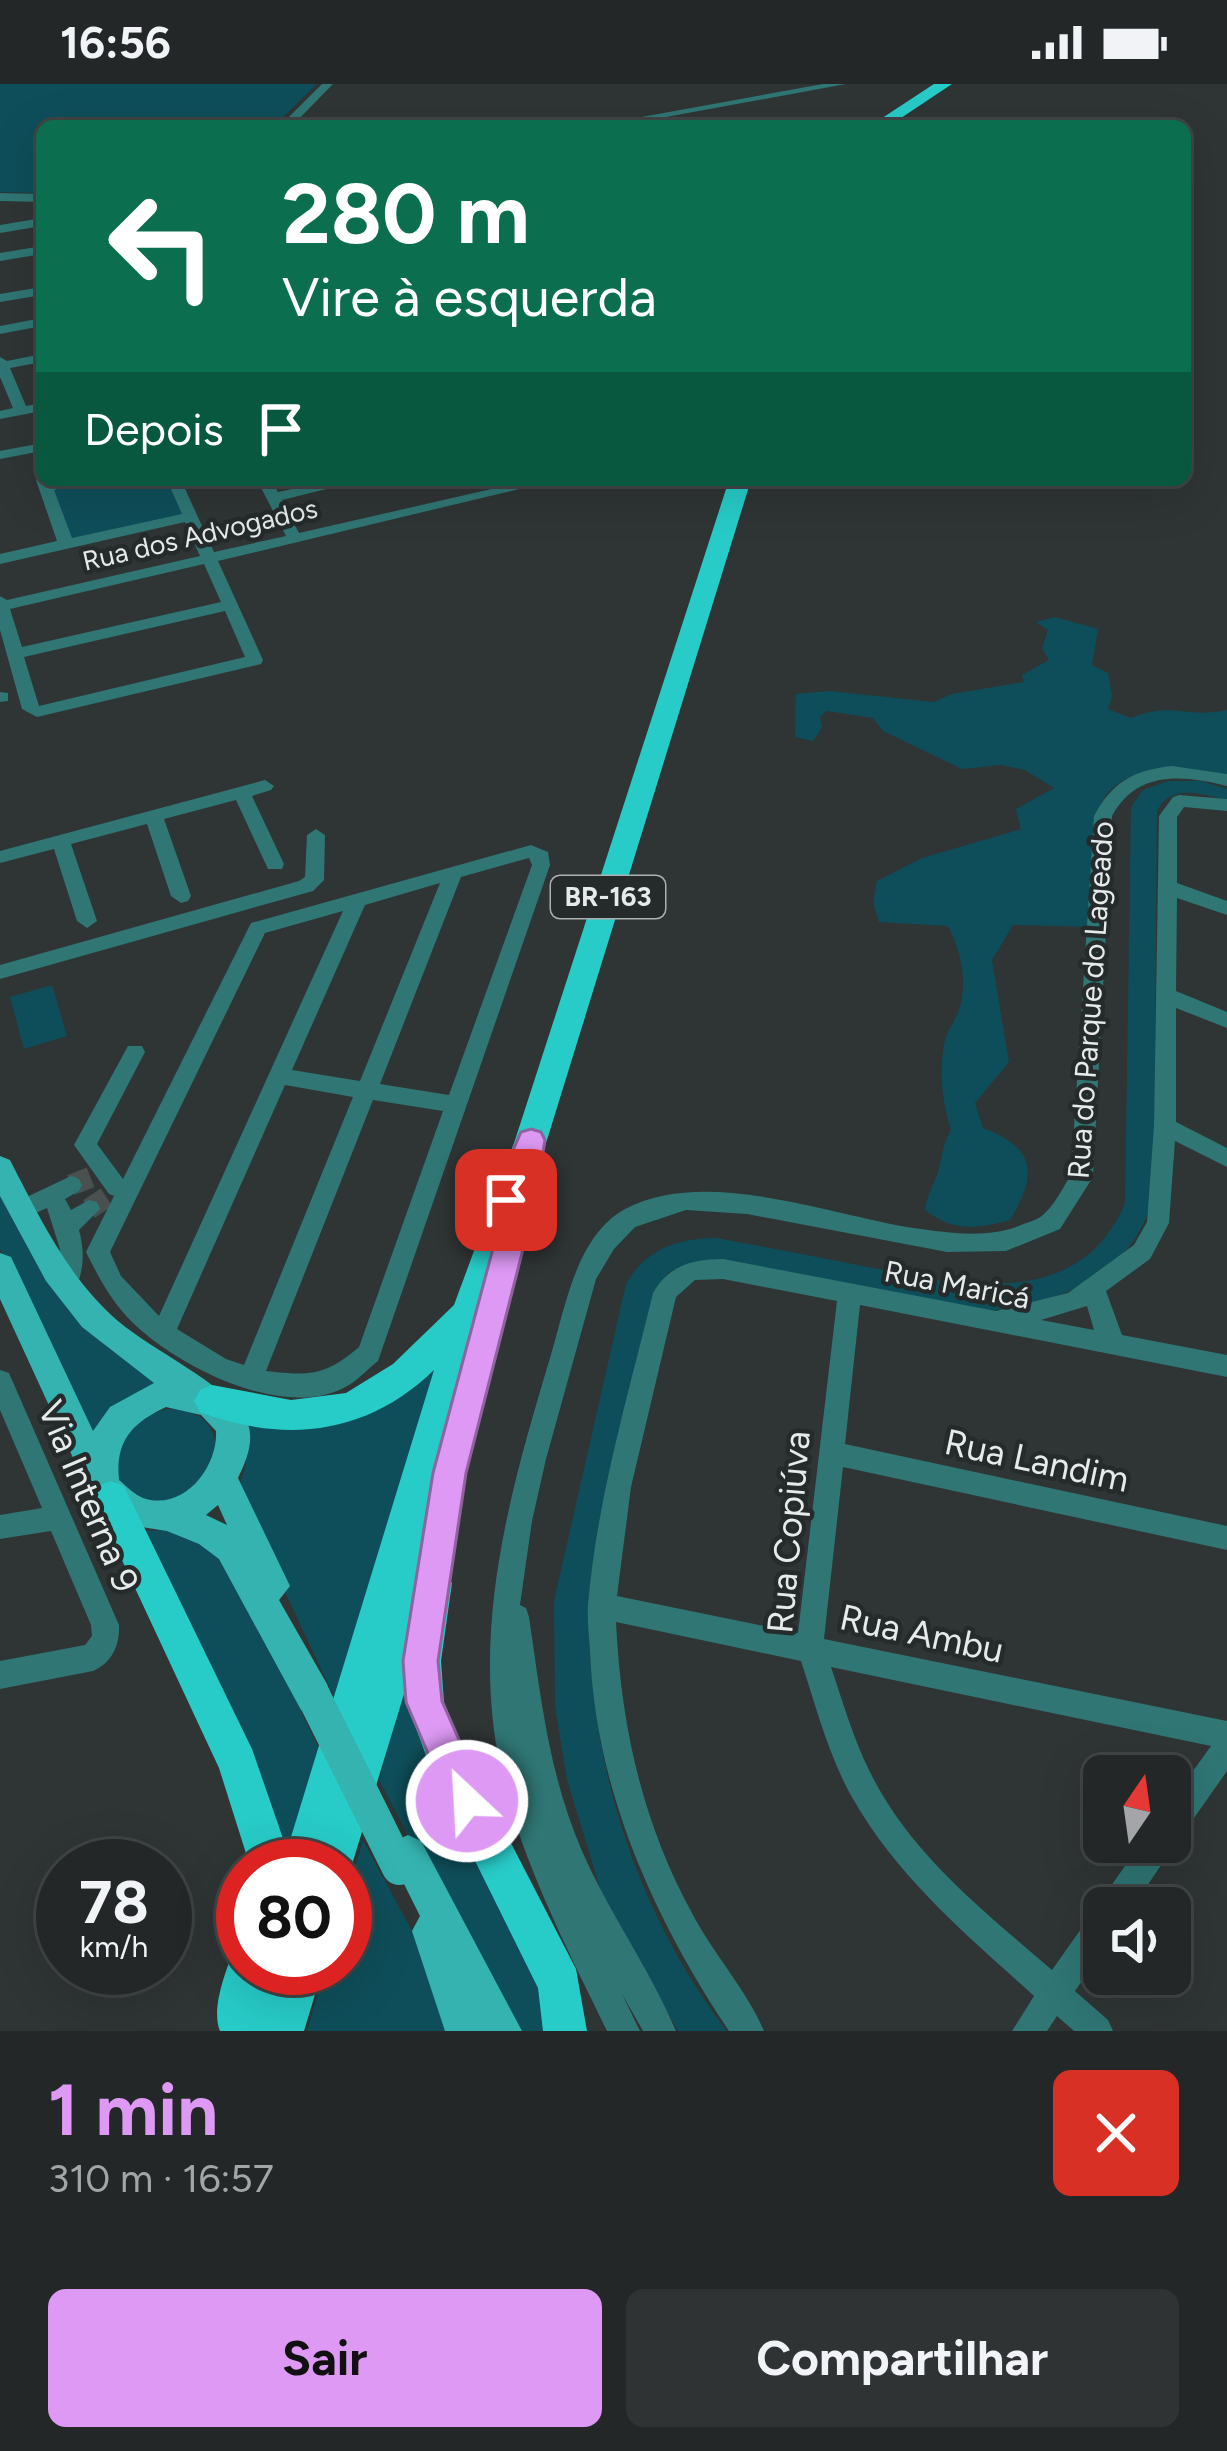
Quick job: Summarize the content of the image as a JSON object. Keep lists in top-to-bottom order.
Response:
{
  "streets": {
    "highway": ["BR-163"],
    "street": [
      "Rua dos Advogados",
      "Rua do Parque do Lageado",
      "Rua Maricá",
      "Rua Landim",
      "Via Interna 9",
      "Rua Copiúva",
      "Rua Ambu"
    ]
  },
  "crossings": [
    ["Rua Maricá", "Rua Copiúva"],
    ["Rua Maricá", "Rua Ambu"],
    ["Rua Landim", "Rua Copiúva"],
    ["Rua Copiúva", "Rua Ambu"]
  ],
  "north": "top",
  "page": {
    "status": "16:56",
    "turn": ["280 m", "Vire à esquerda"],
    "then": "Depois",
    "speed": "78 km/h",
    "limit": "80",
    "heading": ["1 min", "310 m · 16:57"],
    "buttons": ["Sair", "Compartilhar"]
  }
}
